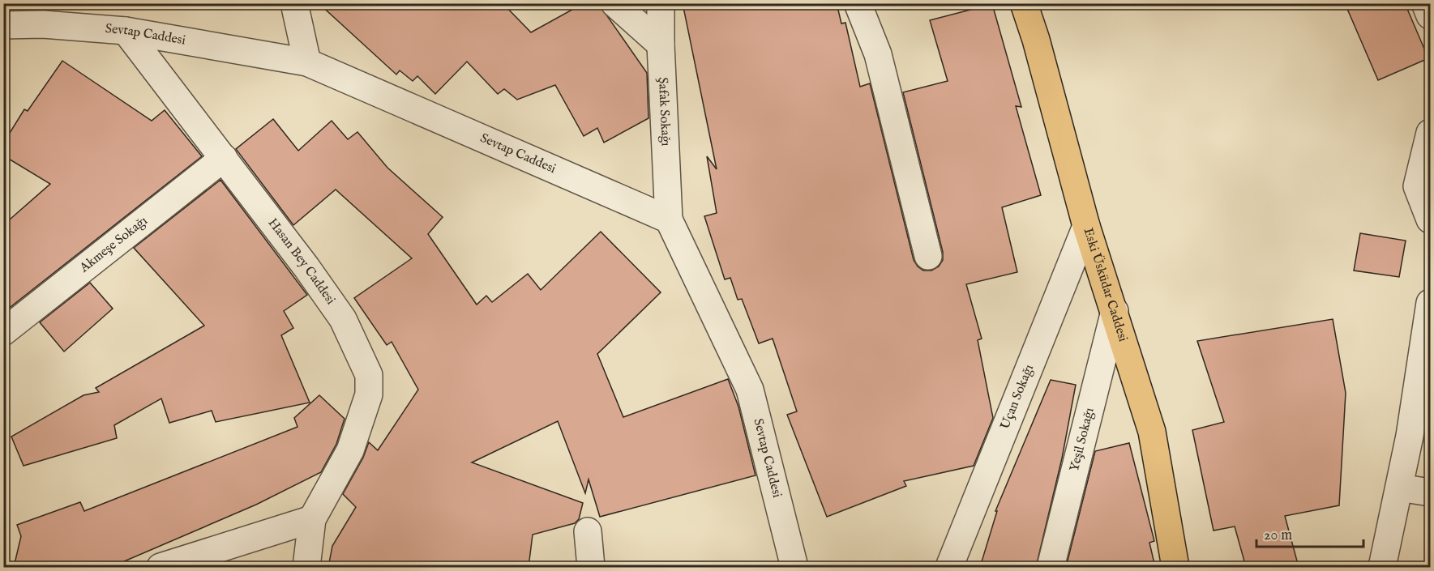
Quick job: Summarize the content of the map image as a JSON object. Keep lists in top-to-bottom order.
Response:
{
  "streets": {
    "main road": ["Eski Üsküdar Caddesi"],
    "street": [
      "Sevtap Caddesi",
      "Şafak Sokağı",
      "Akmeşe Sokağı",
      "Hasan Bey Caddesi",
      "Uçan Sokağı",
      "Yeşil Sokağı"
    ]
  },
  "crossings": [
    ["Sevtap Caddesi", "Şafak Sokağı"],
    ["Sevtap Caddesi", "Hasan Bey Caddesi"],
    ["Akmeşe Sokağı", "Hasan Bey Caddesi"],
    ["Eski Üsküdar Caddesi", "Uçan Sokağı"],
    ["Eski Üsküdar Caddesi", "Yeşil Sokağı"]
  ],
  "scale_bar": "20 m"
}
